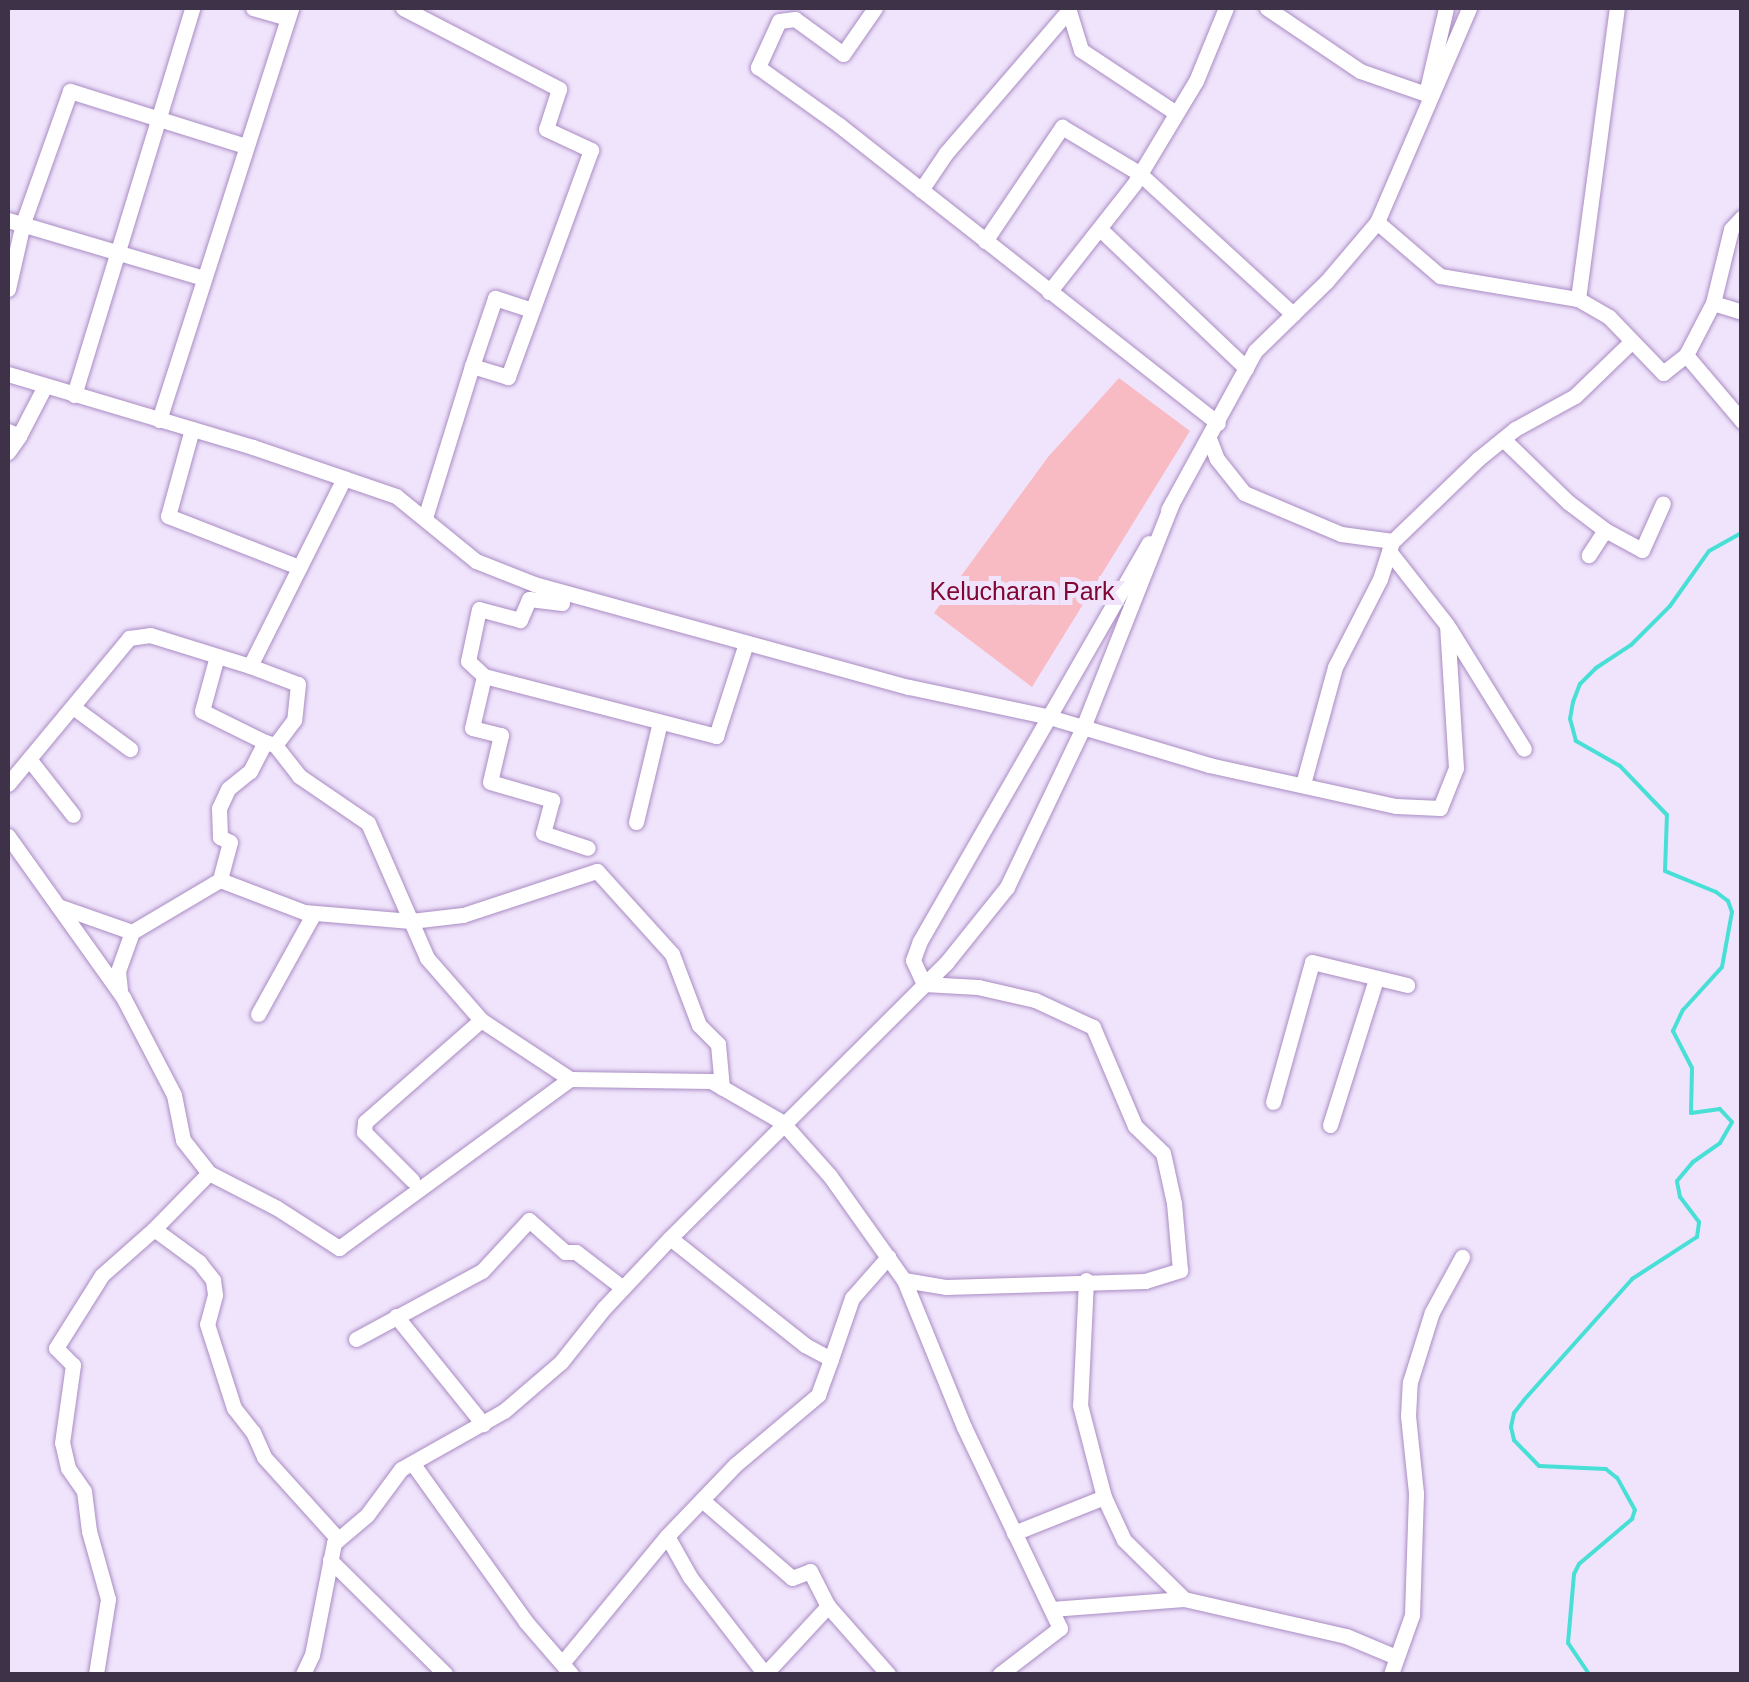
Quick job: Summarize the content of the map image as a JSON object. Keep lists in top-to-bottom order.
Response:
{
  "parks": ["Kelucharan Park"]
}
